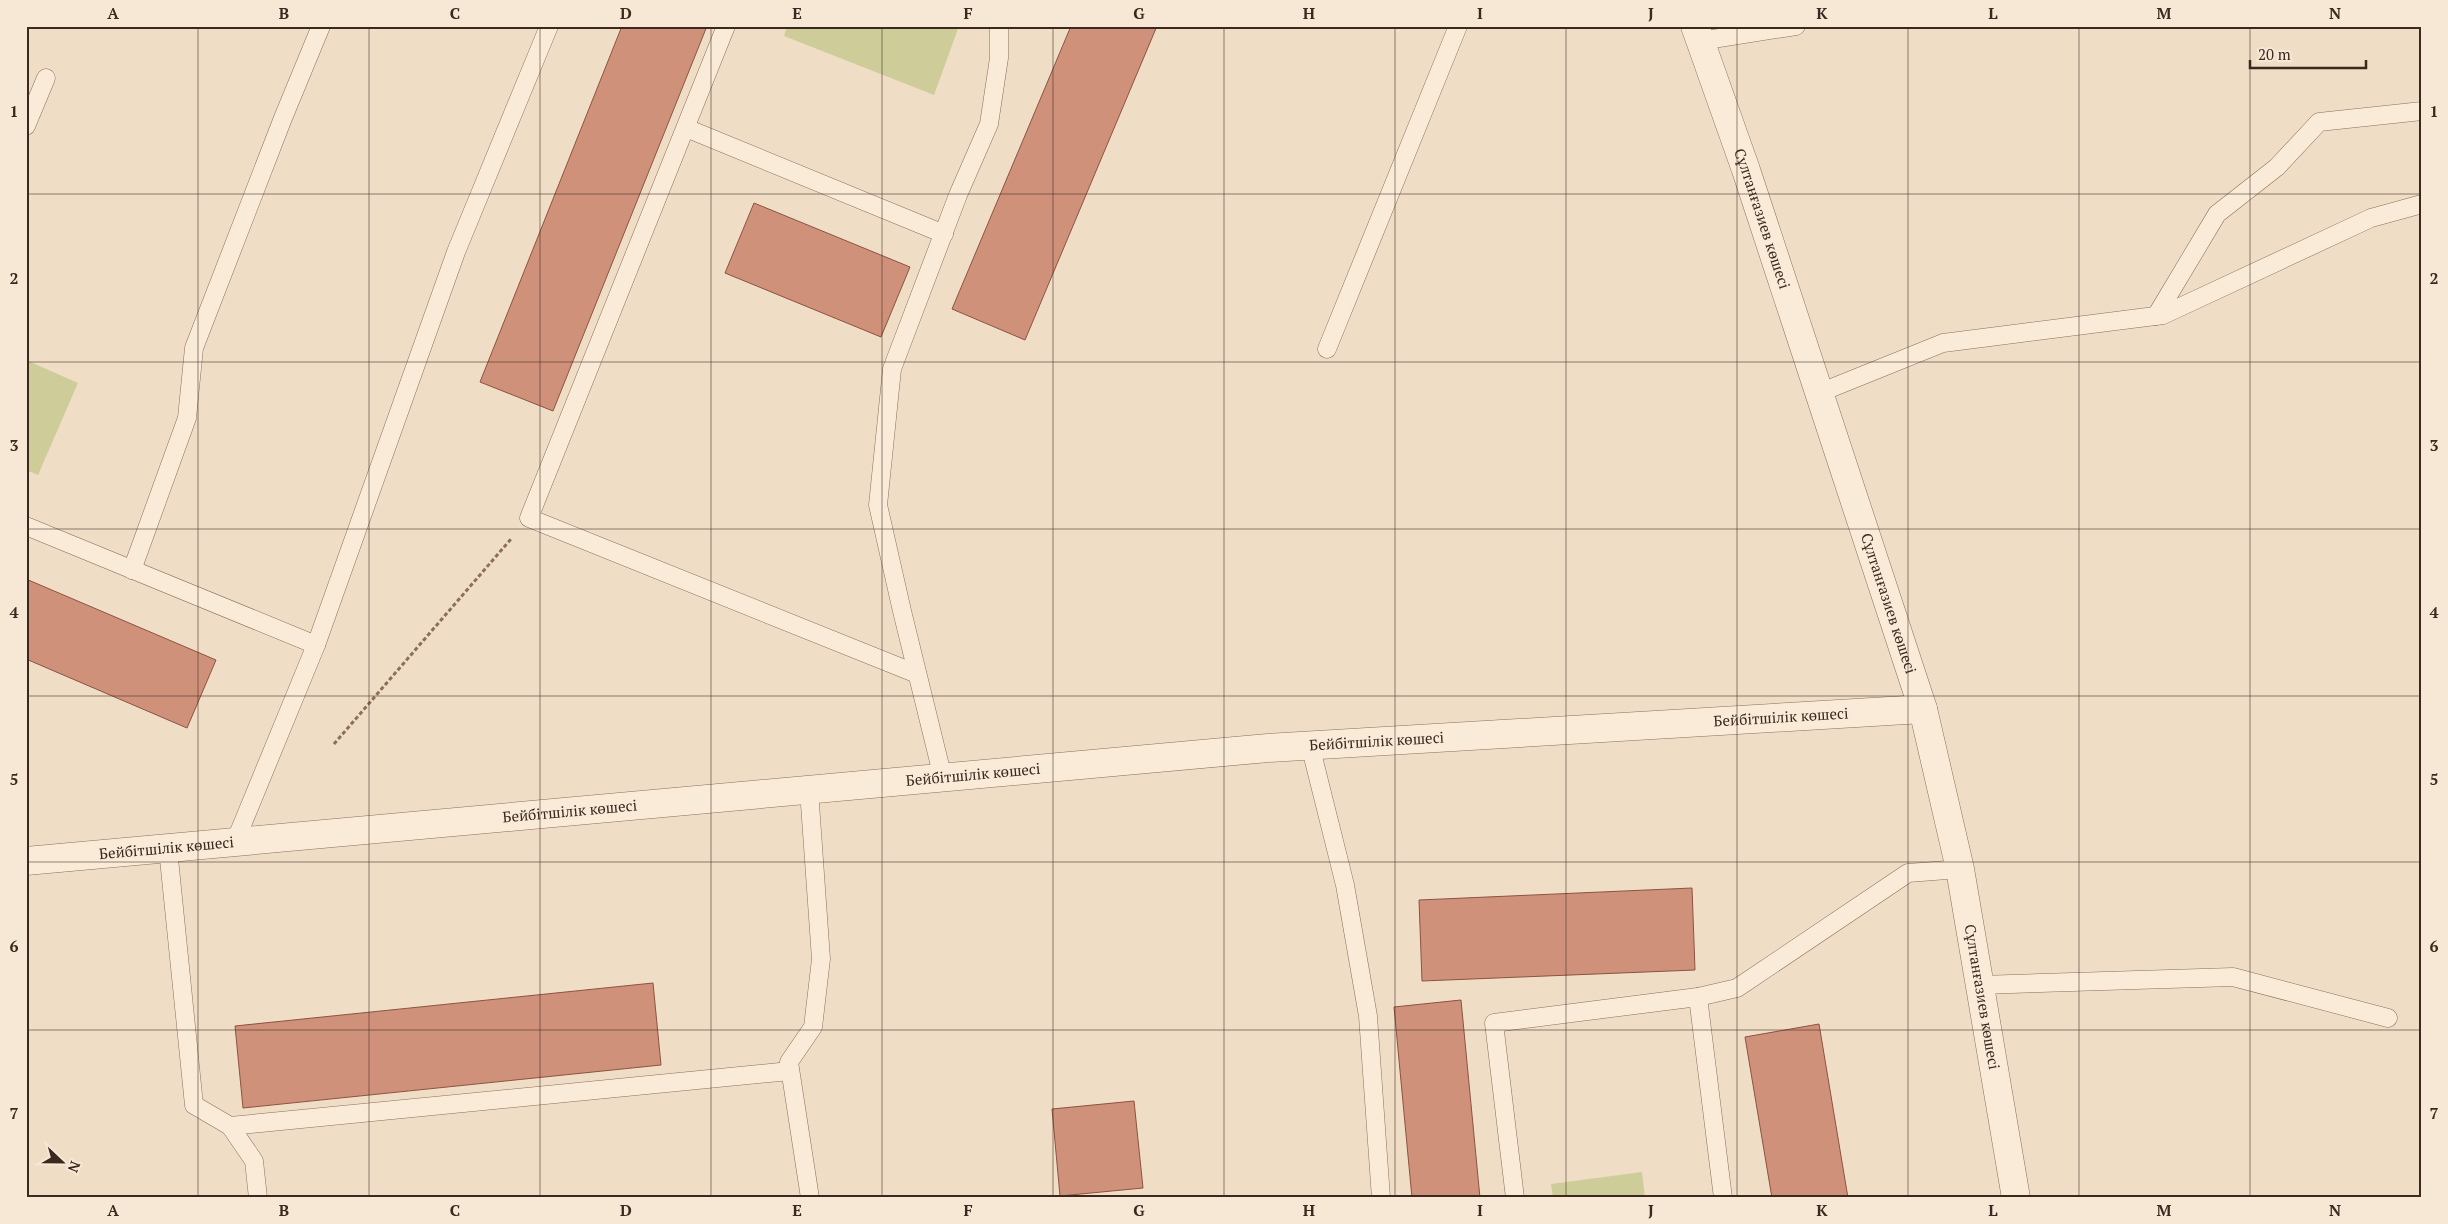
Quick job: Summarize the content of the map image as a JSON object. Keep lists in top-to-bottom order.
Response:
{
  "streets": {
    "street": ["Сұлтанғазиев көшесі", "Бейбітшілік көшесі"]
  },
  "crossings": [
    ["Сұлтанғазиев көшесі", "Бейбітшілік көшесі"]
  ],
  "scale_bar": "20 m",
  "north": "right",
  "grid": {
    "columns": [
      "A",
      "B",
      "C",
      "D",
      "E",
      "F",
      "G",
      "H",
      "I",
      "J",
      "K",
      "L",
      "M",
      "N"
    ],
    "rows": [
      "1",
      "2",
      "3",
      "4",
      "5",
      "6",
      "7"
    ]
  }
}
